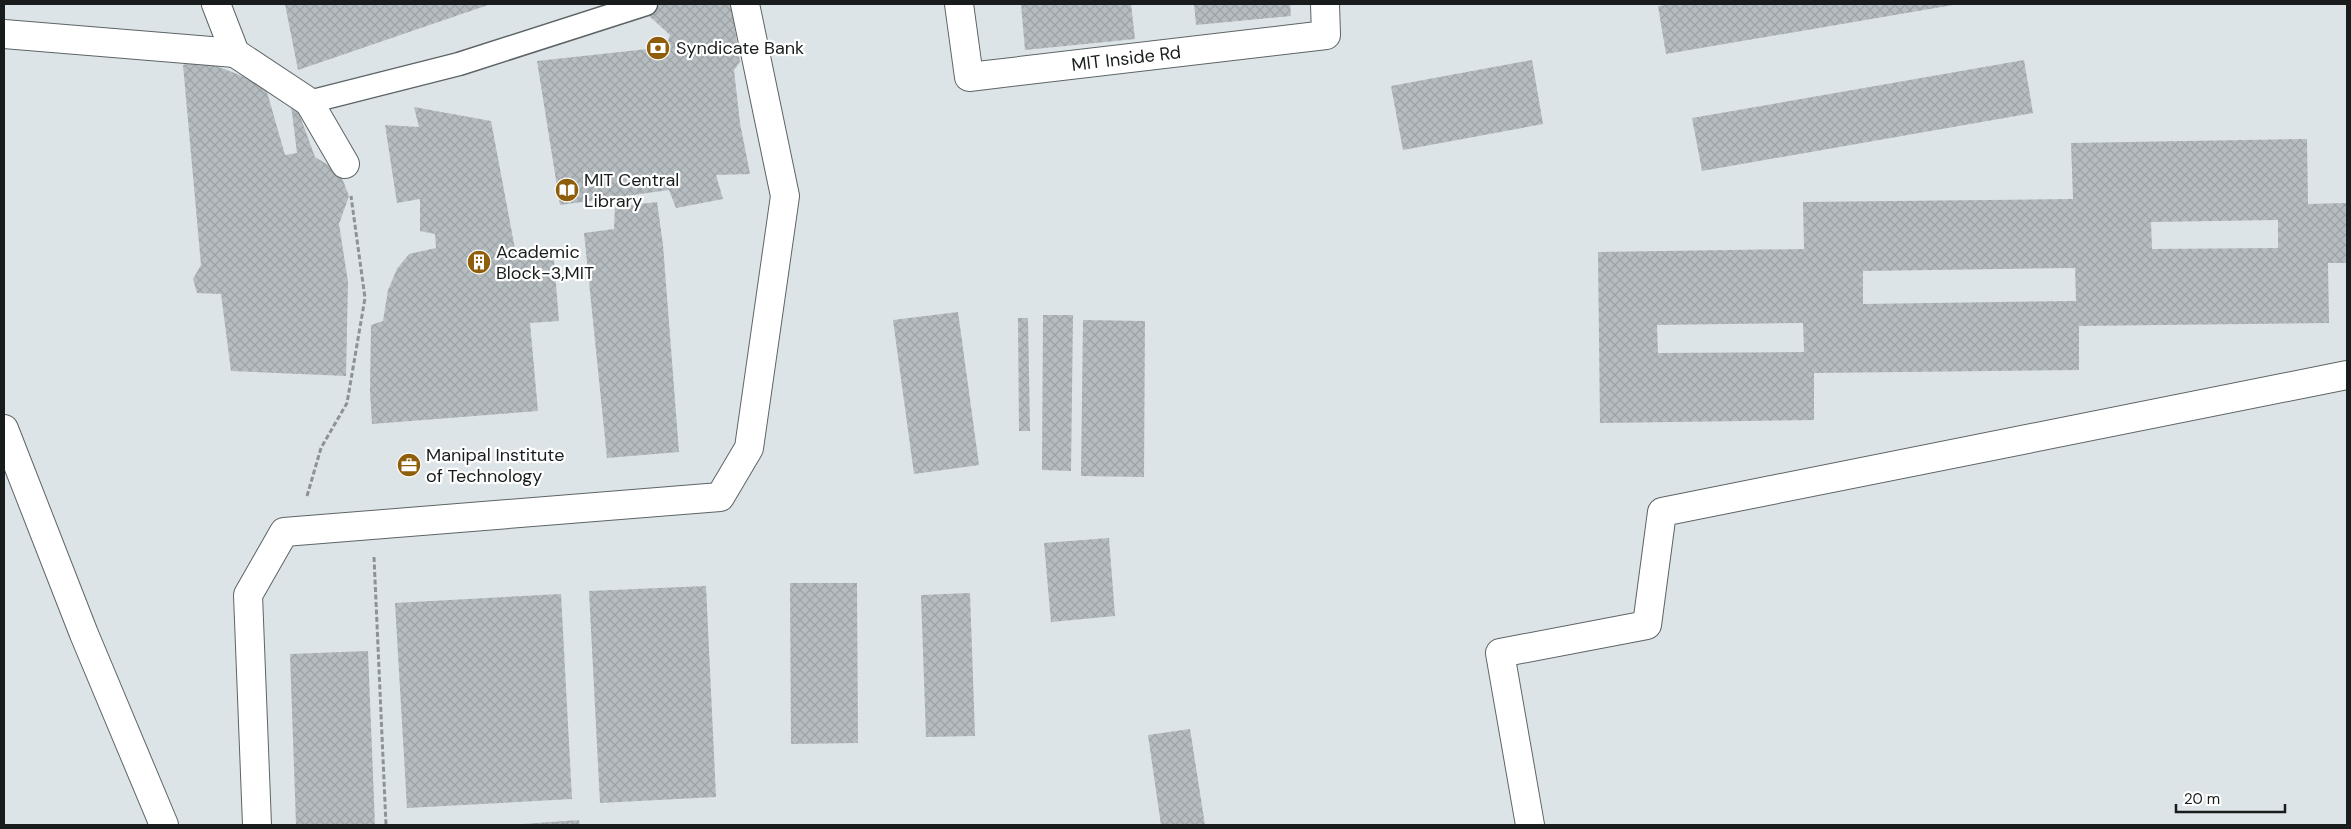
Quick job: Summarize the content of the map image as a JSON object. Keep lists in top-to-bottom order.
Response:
{
  "streets": {
    "street": ["MIT Inside Rd"]
  },
  "places": {
    "bank": ["Syndicate Bank"],
    "library": ["MIT Central Library"],
    "building": ["Academic Block-3,MIT"],
    "office": ["Manipal Institute of Technology"]
  },
  "scale_bar": "20 m"
}
